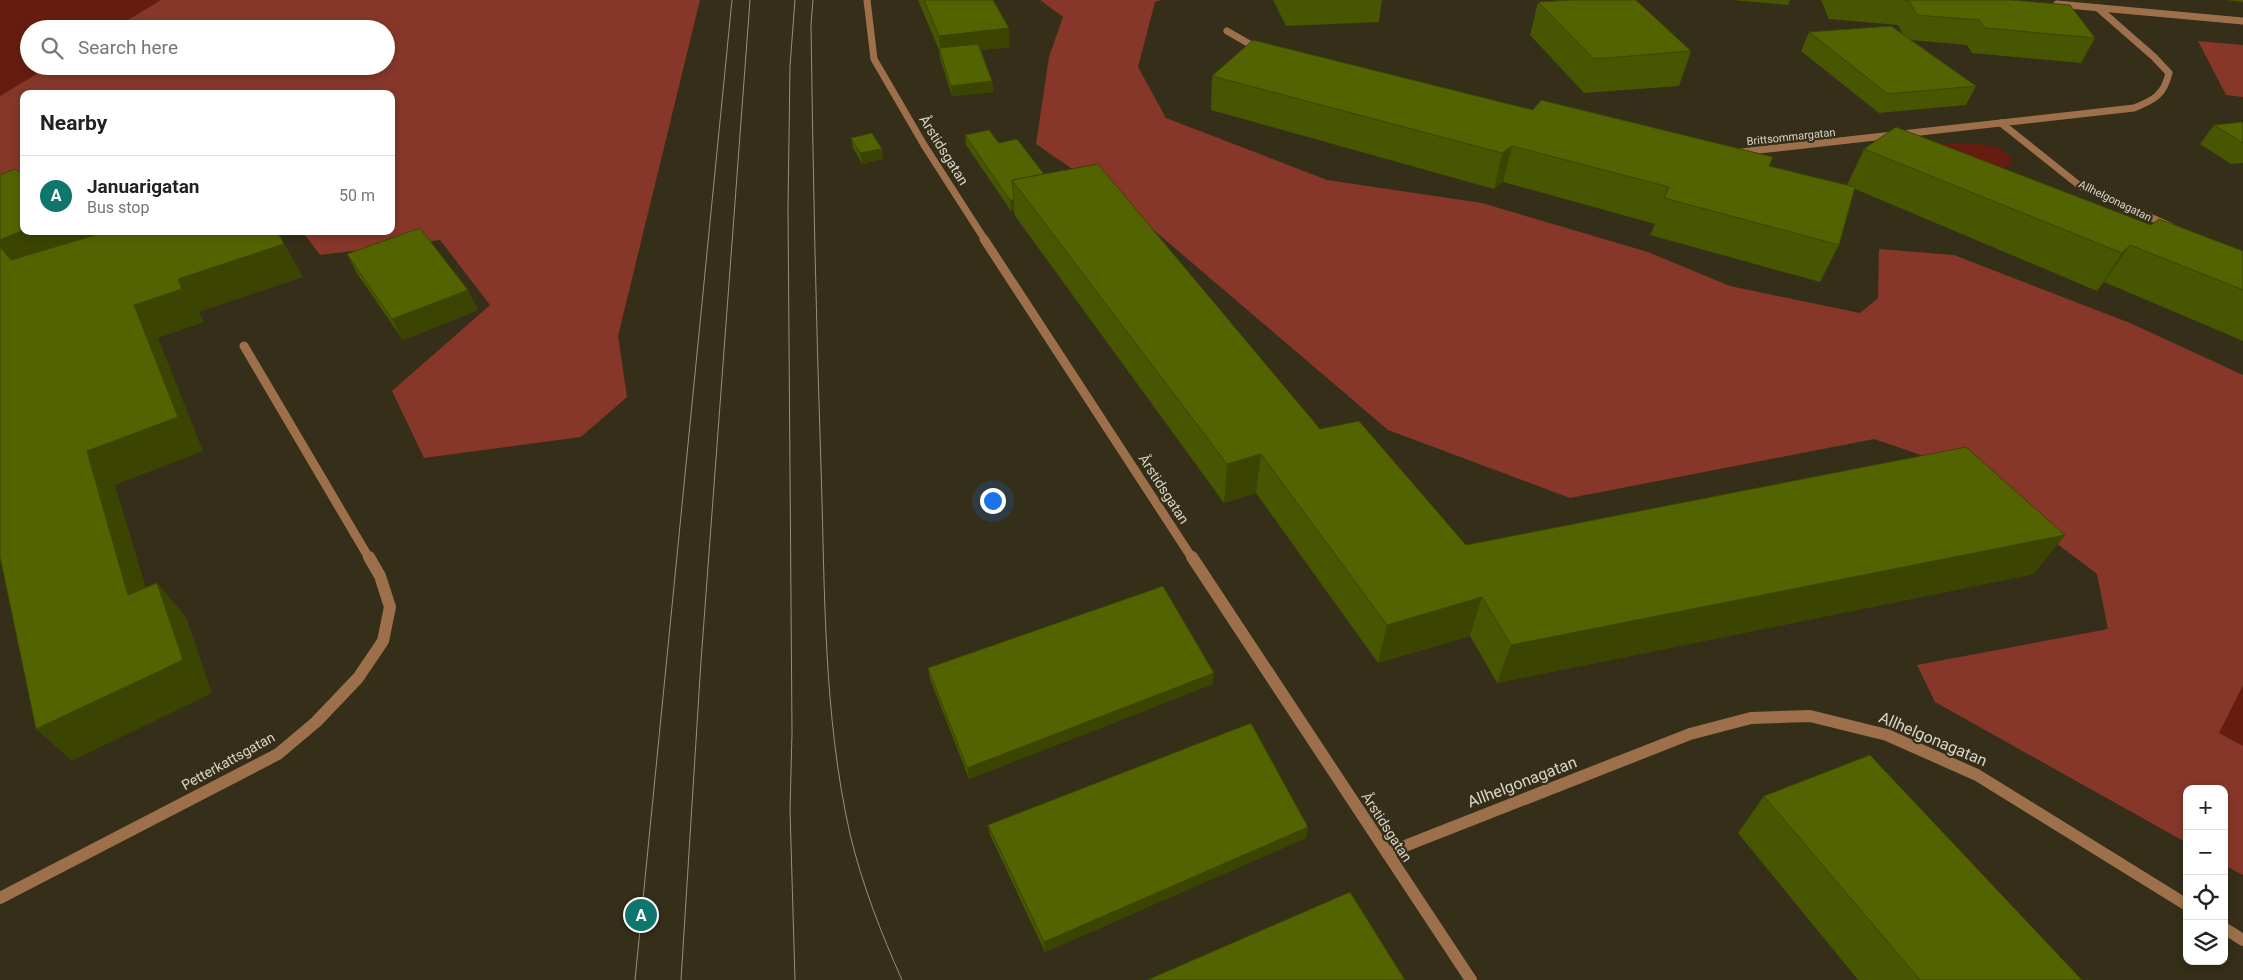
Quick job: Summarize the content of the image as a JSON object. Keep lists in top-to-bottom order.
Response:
{
  "streets": {
    "street": [
      "Brittsommargatan",
      "Årstidsgatan",
      "Allhelgonagatan",
      "Petterkattsgatan"
    ]
  },
  "crossings": [
    ["Brittsommargatan", "Allhelgonagatan"],
    ["Årstidsgatan", "Allhelgonagatan"]
  ],
  "page": {
    "search": "Search here",
    "heading": "Nearby",
    "list": [
      {
        "mark": "A",
        "name": "Januarigatan",
        "note": "Bus stop",
        "value": "50 m"
      }
    ],
    "map_buttons": ["+", "−"],
    "pins": "A"
  }
}
